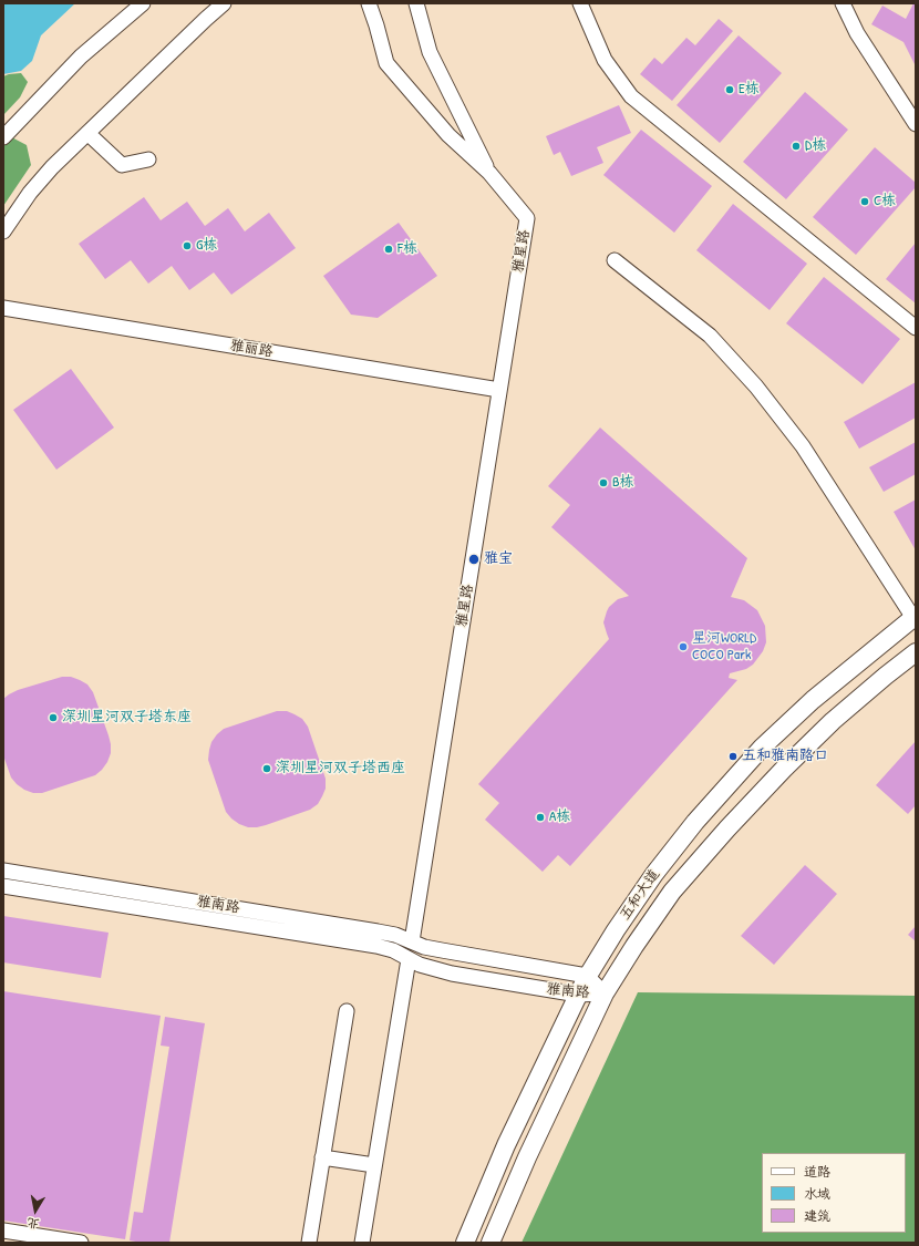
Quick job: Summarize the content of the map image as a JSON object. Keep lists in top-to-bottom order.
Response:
{
  "streets": {
    "main road": ["五和大道"],
    "street": ["雅星路", "雅丽路", "雅南路"]
  },
  "crossings": [
    ["雅星路", "雅丽路"],
    ["雅星路", "雅南路"],
    ["五和大道", "雅南路"]
  ],
  "places": [
    "E栋",
    "D栋",
    "C栋",
    "G栋",
    "F栋",
    "B栋",
    "雅宝",
    "星河WORLD COCO Park",
    "深圳星河双子塔东座",
    "五和雅南路口",
    "深圳星河双子塔西座",
    "A栋"
  ],
  "legend": ["道路", "水域", "建筑"],
  "north": "bottom"
}
